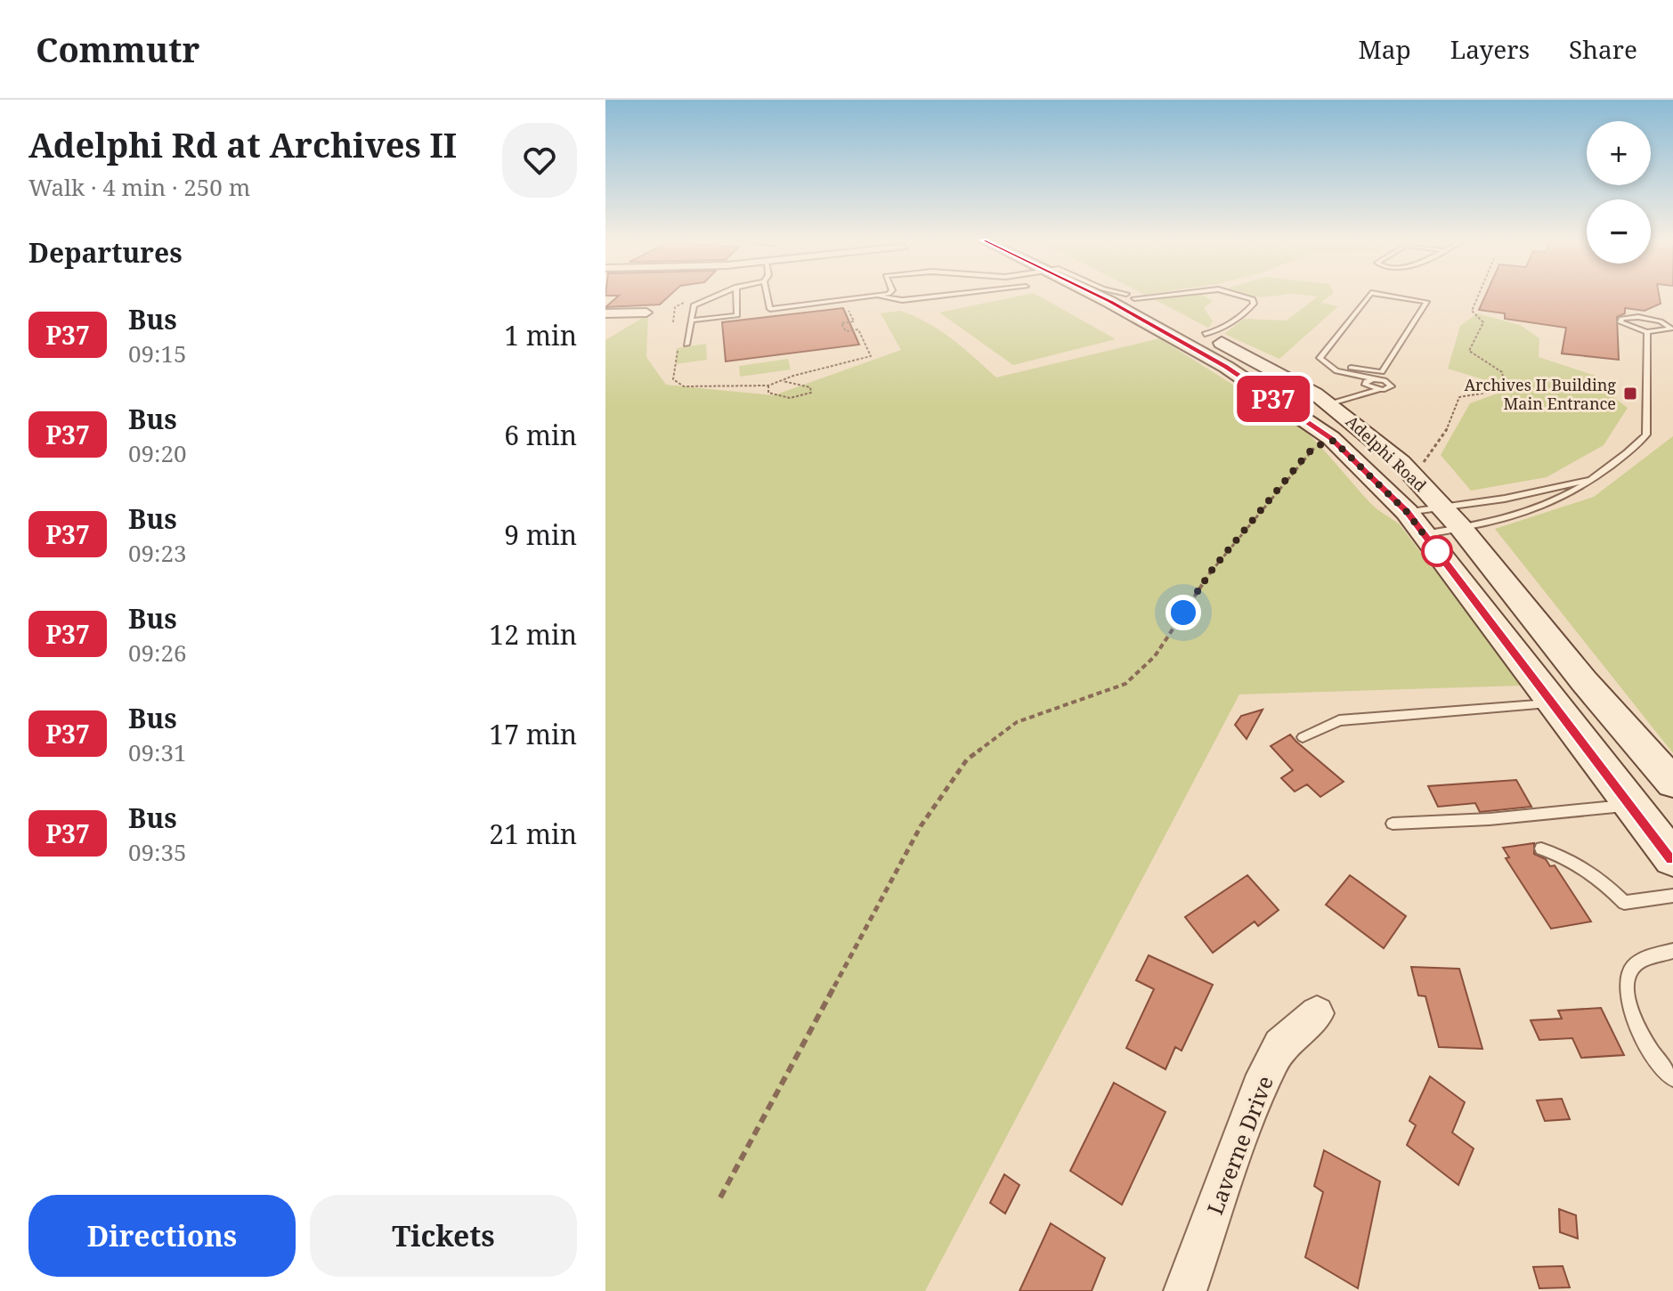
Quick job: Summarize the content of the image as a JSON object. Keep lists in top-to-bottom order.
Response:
{
  "streets": {
    "main road": ["Adelphi Road"],
    "street": ["Laverne Drive"]
  },
  "places": {
    "transit": ["Archives II Building Main Entrance"]
  },
  "lines": ["bus line P37"],
  "page": {
    "header": "Commutr",
    "nav": ["Map", "Layers", "Share"],
    "heading": [
      ["Adelphi Rd at Archives II", "Walk · 4 min · 250 m"],
      "Departures"
    ],
    "on_map": "P37",
    "map_buttons": ["+", "−"],
    "list": [
      {
        "mark": "P37",
        "name": "Bus",
        "note": "09:15",
        "value": "1 min"
      },
      {
        "mark": "P37",
        "name": "Bus",
        "note": "09:20",
        "value": "6 min"
      },
      {
        "mark": "P37",
        "name": "Bus",
        "note": "09:23",
        "value": "9 min"
      },
      {
        "mark": "P37",
        "name": "Bus",
        "note": "09:26",
        "value": "12 min"
      },
      {
        "mark": "P37",
        "name": "Bus",
        "note": "09:31",
        "value": "17 min"
      },
      {
        "mark": "P37",
        "name": "Bus",
        "note": "09:35",
        "value": "21 min"
      }
    ],
    "buttons": ["Directions", "Tickets"]
  }
}
